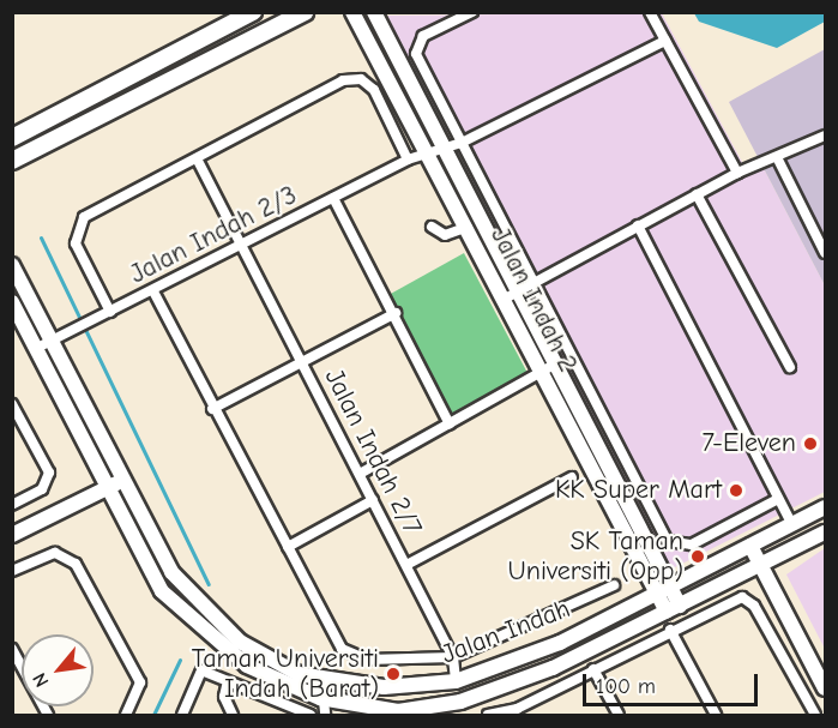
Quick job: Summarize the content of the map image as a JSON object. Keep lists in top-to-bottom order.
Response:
{
  "streets": {
    "street": [
      "Jalan Indah 2/3",
      "Jalan Indah 2",
      "Jalan Indah 2/7",
      "Jalan Indah"
    ]
  },
  "crossings": [
    ["Jalan Indah 2/3", "Jalan Indah 2"],
    ["Jalan Indah 2/3", "Jalan Indah 2/7"],
    ["Jalan Indah 2/3", "Jalan Indah"],
    ["Jalan Indah 2", "Jalan Indah"],
    ["Jalan Indah 2/7", "Jalan Indah"]
  ],
  "places": [
    "7-Eleven",
    "KK Super Mart",
    "SK Taman Universiti (Opp)",
    "Taman Universiti Indah (Barat)"
  ],
  "scale_bar": "100 m",
  "north": "bottom left"
}
